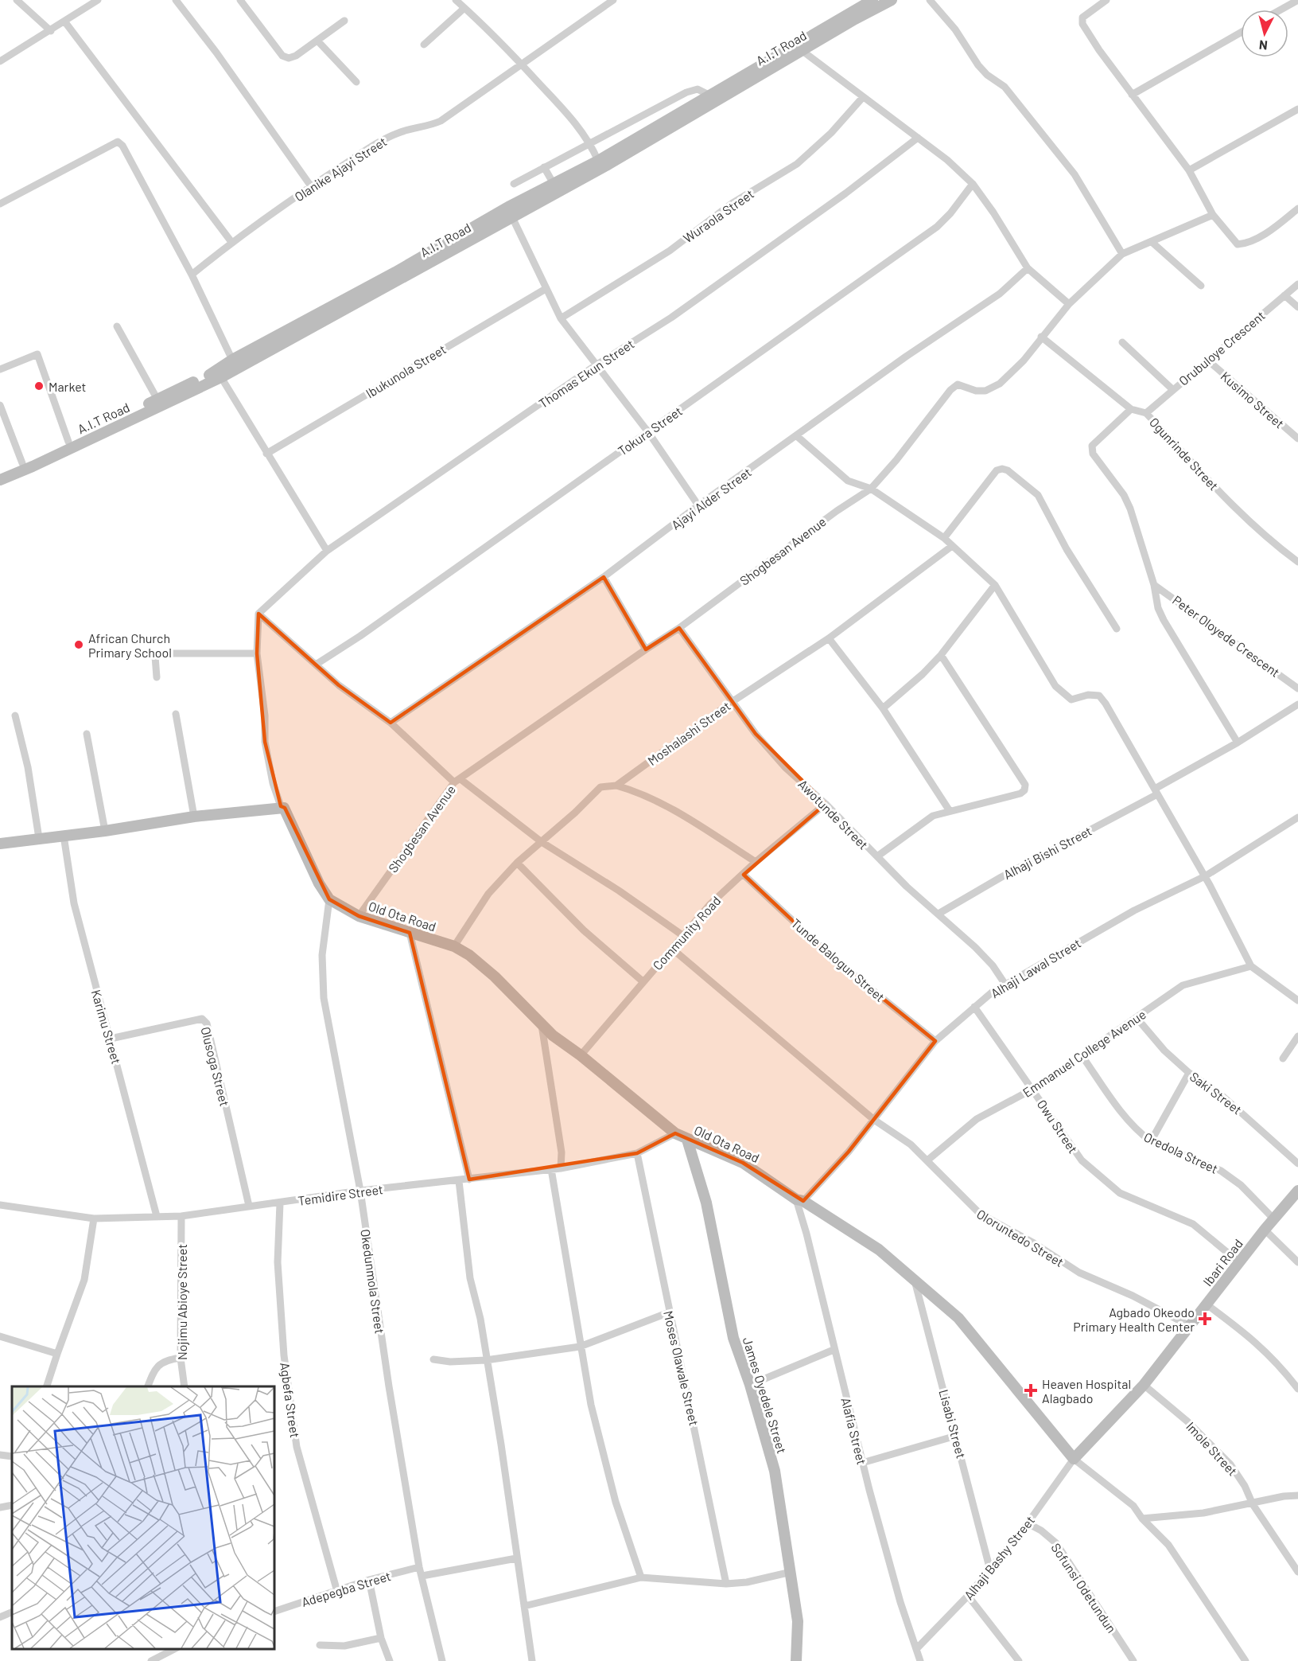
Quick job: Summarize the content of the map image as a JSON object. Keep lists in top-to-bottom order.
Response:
{
  "streets": {
    "street": [
      "A.I.T Road",
      "Olanike Ajayi Street",
      "Wuraola Street",
      "Orubuloye Crescent",
      "Ibukunola Street",
      "Thomas Ekun Street",
      "Kusimo Street",
      "Tokura Street",
      "Ogunrinde Street",
      "Ajayi Alder Street",
      "Shogbesan Avenue",
      "Peter Oloyede Crescent",
      "Moshalashi Street",
      "Awotunde Street",
      "Alhaji Bishi Street",
      "Old Ota Road",
      "Community Road",
      "Tunde Balogun Street",
      "Alhaji Lawal Street",
      "Karimu Street",
      "Emmanuel College Avenue",
      "Olusoga Street",
      "Saki Street",
      "Owu Street",
      "Oredola Street",
      "Temidire Street",
      "Oloruntedo Street",
      "Ibari Road",
      "Okedunmola Street",
      "Nojimu Abioye Street",
      "Moses Olawale Street",
      "James Oyedele Street",
      "Agbefa Street",
      "Lisabi Street",
      "Alafia Street",
      "Imole Street",
      "Alhaji Bashy Street",
      "Sofunsi Odetundun",
      "Adepegba Street"
    ]
  },
  "crossings": [
    ["Orubuloye Crescent", "Kusimo Street"],
    ["Orubuloye Crescent", "Ogunrinde Street"],
    ["Ogunrinde Street", "Shogbesan Avenue"],
    ["Shogbesan Avenue", "Awotunde Street"],
    ["Shogbesan Avenue", "Old Ota Road"],
    ["Moshalashi Street", "Awotunde Street"],
    ["Moshalashi Street", "Old Ota Road"],
    ["Awotunde Street", "Alhaji Bishi Street"],
    ["Awotunde Street", "Community Road"],
    ["Awotunde Street", "Alhaji Lawal Street"],
    ["Old Ota Road", "Community Road"],
    ["Old Ota Road", "Alhaji Lawal Street"],
    ["Old Ota Road", "Temidire Street"],
    ["Old Ota Road", "Ibari Road"],
    ["Old Ota Road", "Okedunmola Street"],
    ["Old Ota Road", "James Oyedele Street"],
    ["Old Ota Road", "Lisabi Street"],
    ["Old Ota Road", "Alafia Street"],
    ["Old Ota Road", "Alhaji Bashy Street"],
    ["Community Road", "Tunde Balogun Street"],
    ["Community Road", "Oloruntedo Street"],
    ["Tunde Balogun Street", "Alhaji Lawal Street"],
    ["Alhaji Lawal Street", "Owu Street"],
    ["Alhaji Lawal Street", "Oloruntedo Street"],
    ["Alhaji Lawal Street", "Alafia Street"],
    ["Karimu Street", "Olusoga Street"],
    ["Karimu Street", "Temidire Street"],
    ["Emmanuel College Avenue", "Saki Street"],
    ["Emmanuel College Avenue", "Owu Street"],
    ["Emmanuel College Avenue", "Oredola Street"],
    ["Emmanuel College Avenue", "Oloruntedo Street"],
    ["Olusoga Street", "Temidire Street"],
    ["Owu Street", "Ibari Road"],
    ["Oredola Street", "Ibari Road"],
    ["Temidire Street", "Okedunmola Street"],
    ["Temidire Street", "Nojimu Abioye Street"],
    ["Temidire Street", "Moses Olawale Street"],
    ["Temidire Street", "Agbefa Street"],
    ["Oloruntedo Street", "Ibari Road"],
    ["Ibari Road", "Imole Street"],
    ["Ibari Road", "Alhaji Bashy Street"],
    ["Okedunmola Street", "Adepegba Street"],
    ["Agbefa Street", "Adepegba Street"],
    ["Lisabi Street", "Alhaji Bashy Street"],
    ["Alafia Street", "Alhaji Bashy Street"],
    ["Alhaji Bashy Street", "Sofunsi Odetundun"]
  ],
  "places": {
    "other": ["Market", "African Church Primary School"],
    "health": ["Agbado Okeodo Primary Health Center", "Heaven Hospital Alagbado"]
  },
  "north": "bottom"
}
